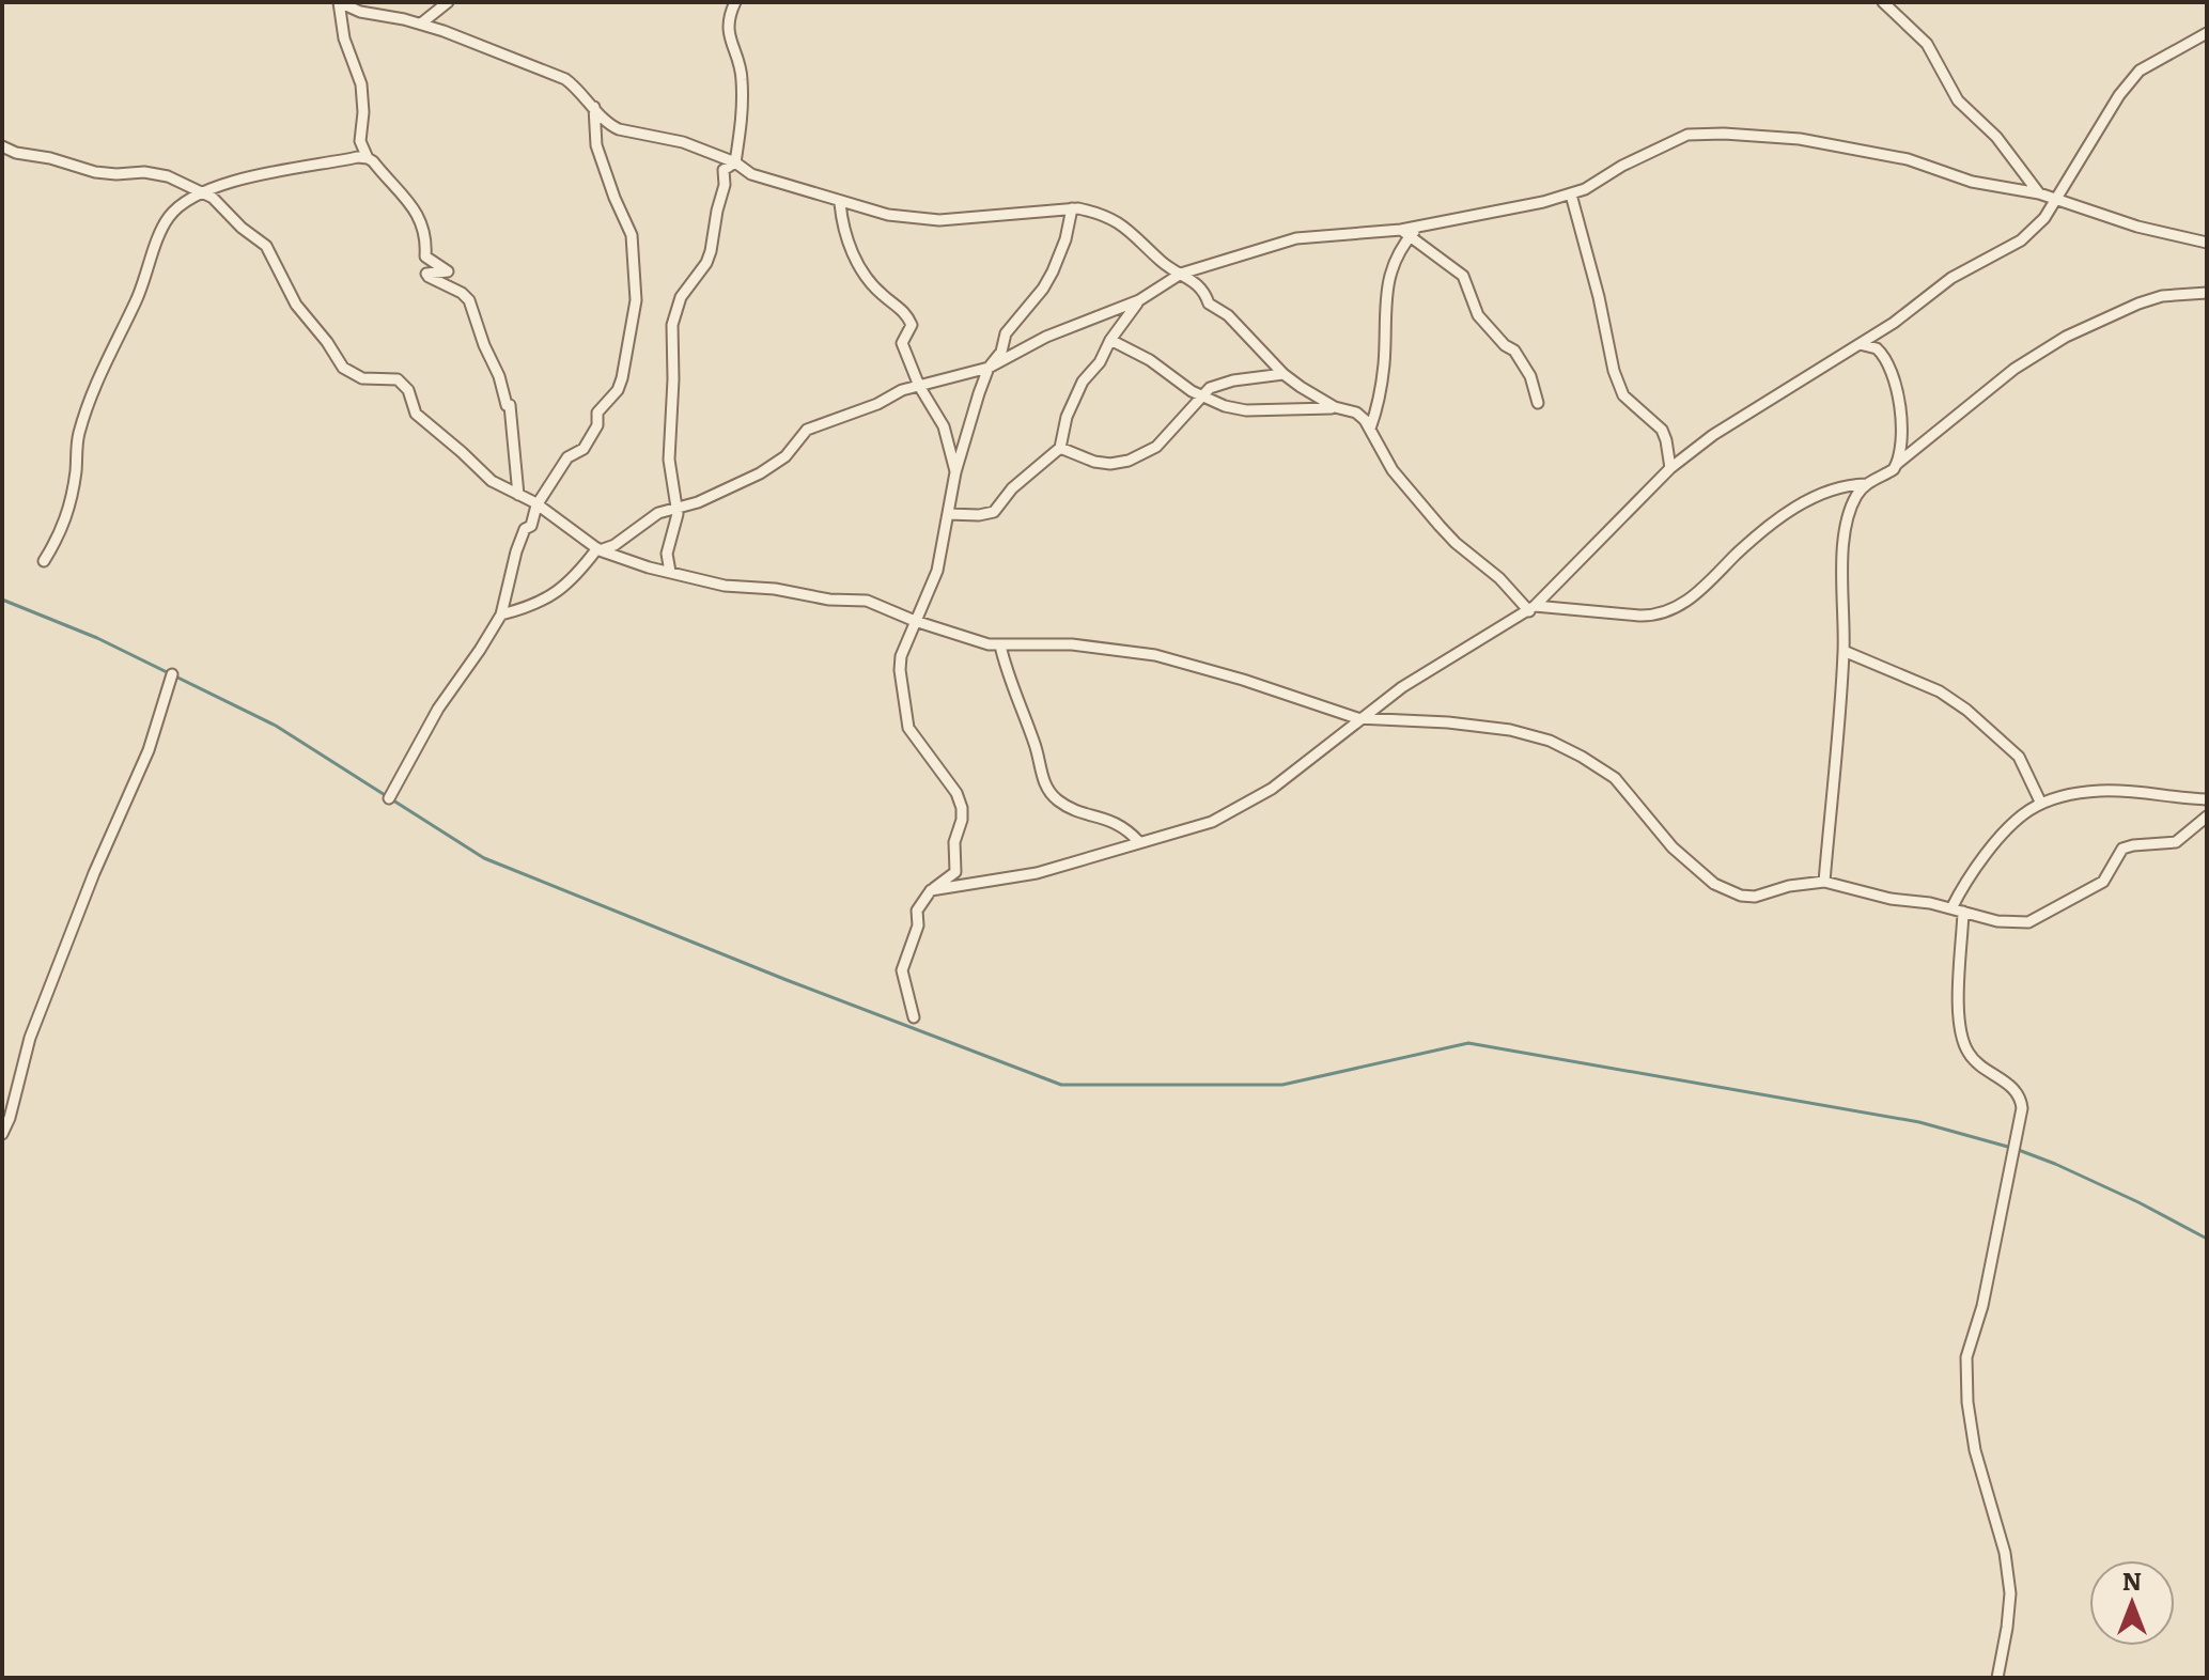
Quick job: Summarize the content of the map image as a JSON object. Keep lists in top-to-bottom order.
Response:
{
  "north": "top"
}
